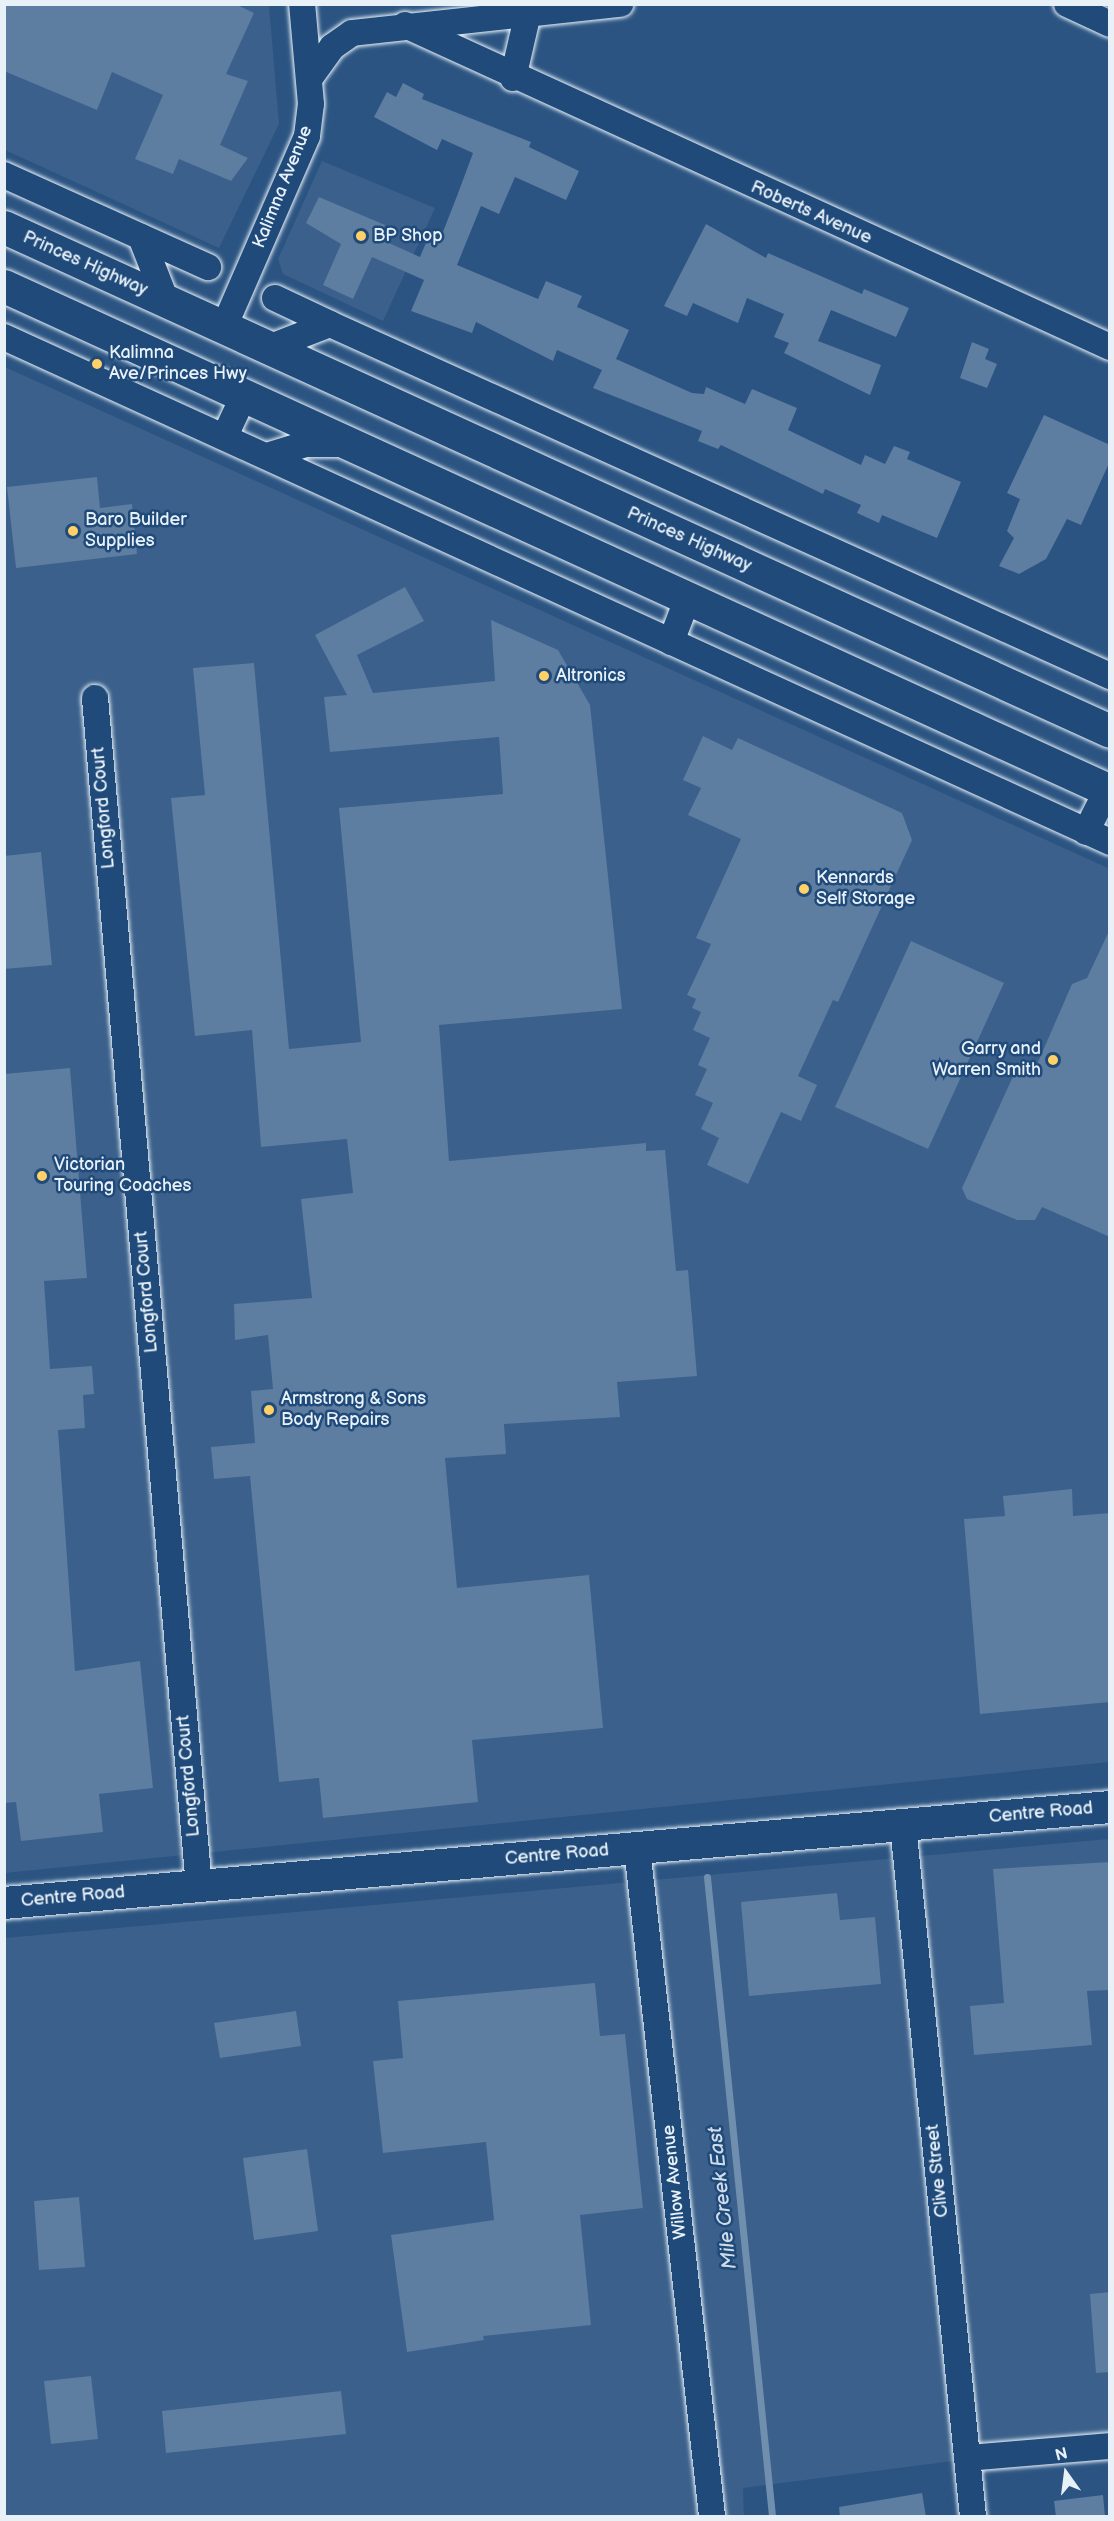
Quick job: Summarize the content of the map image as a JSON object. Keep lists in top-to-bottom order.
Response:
{
  "streets": {
    "highway": ["Princes Highway"],
    "main road": ["Centre Road"],
    "street": [
      "Kalimna Avenue",
      "Roberts Avenue",
      "Longford Court",
      "Clive Street",
      "Willow Avenue"
    ]
  },
  "crossings": [
    ["Kalimna Avenue", "Princes Highway"],
    ["Longford Court", "Centre Road"],
    ["Centre Road", "Clive Street"],
    ["Centre Road", "Willow Avenue"]
  ],
  "water": ["Mile Creek East"],
  "places": [
    "BP Shop",
    "Kalimna Ave/Princes Hwy",
    "Baro Builder Supplies",
    "Altronics",
    "Kennards Self Storage",
    "Garry and Warren Smith",
    "Victorian Touring Coaches",
    "Armstrong & Sons Body Repairs"
  ],
  "north": "top"
}
